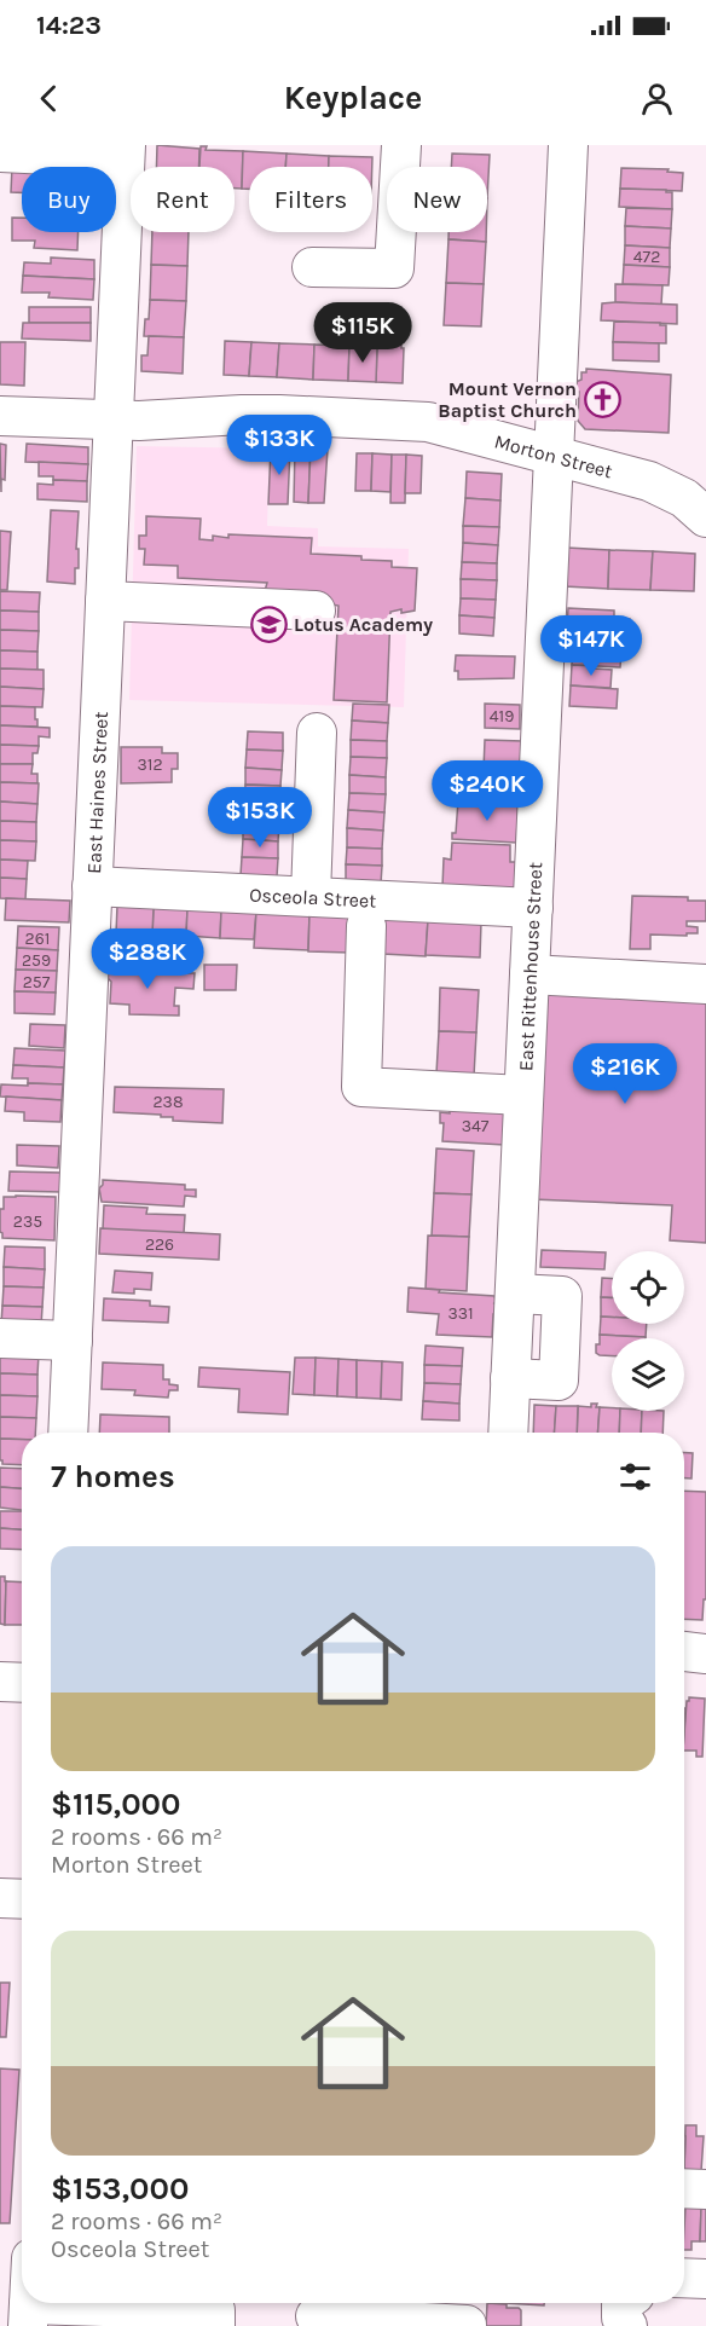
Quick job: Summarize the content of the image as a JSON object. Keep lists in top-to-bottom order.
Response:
{
  "streets": {
    "street": [
      "Morton Street",
      "East Haines Street",
      "Osceola Street",
      "East Rittenhouse Street"
    ]
  },
  "crossings": [
    ["Morton Street", "East Haines Street"],
    ["Morton Street", "East Rittenhouse Street"],
    ["East Haines Street", "Osceola Street"],
    ["Osceola Street", "East Rittenhouse Street"]
  ],
  "places": {
    "church": ["Mount Vernon Baptist Church"],
    "school or university": ["Lotus Academy"]
  },
  "house_numbers": [
    "472",
    "419",
    "312",
    "261",
    "259",
    "257",
    "238",
    "347",
    "235",
    "226",
    "331"
  ],
  "page": {
    "status": "14:23",
    "header": "Keyplace",
    "chip": [
      "Buy",
      "Rent",
      "Filters",
      "New"
    ],
    "price": [
      "$115K",
      "$133K",
      "$147K",
      "$240K",
      "$153K",
      "$288K",
      "$216K"
    ],
    "heading": "7 homes",
    "list": [
      {
        "name": "$115,000",
        "note": "2 rooms · 66 m² · Morton Street"
      },
      {
        "name": "$153,000",
        "note": "2 rooms · 66 m² · Osceola Street"
      }
    ]
  }
}
